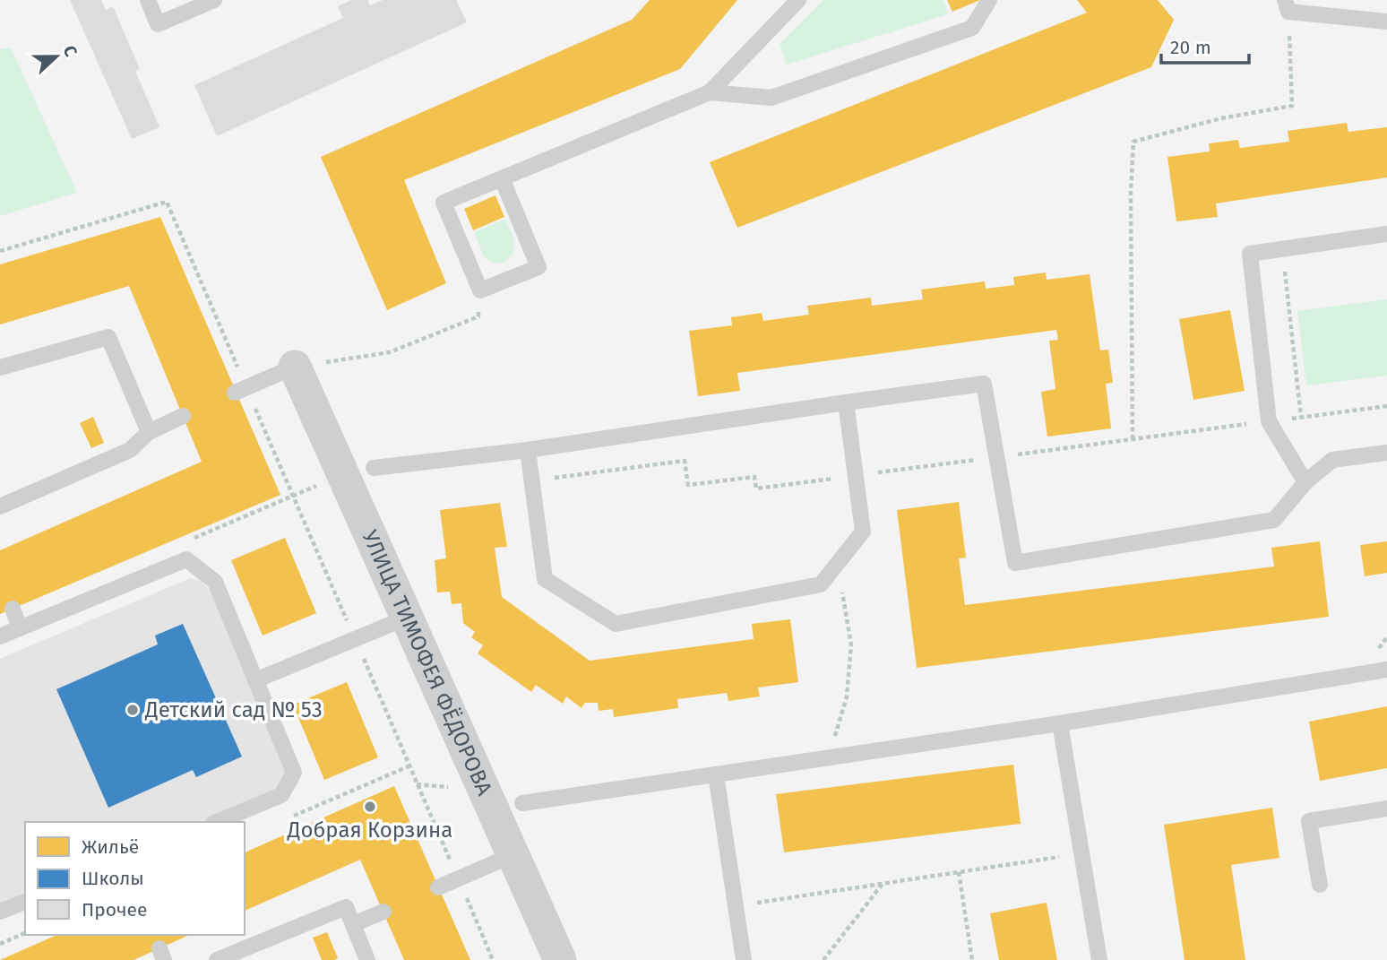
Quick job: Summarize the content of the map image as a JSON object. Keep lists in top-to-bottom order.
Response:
{
  "streets": {
    "street": ["УЛИЦА ТИМОФЕЯ ФЁДОРОВА"]
  },
  "places": ["Детский сад № 53", "Добрая Корзина"],
  "legend": ["Жильё", "Школы", "Прочее"],
  "scale_bar": "20 m",
  "north": "right"
}
